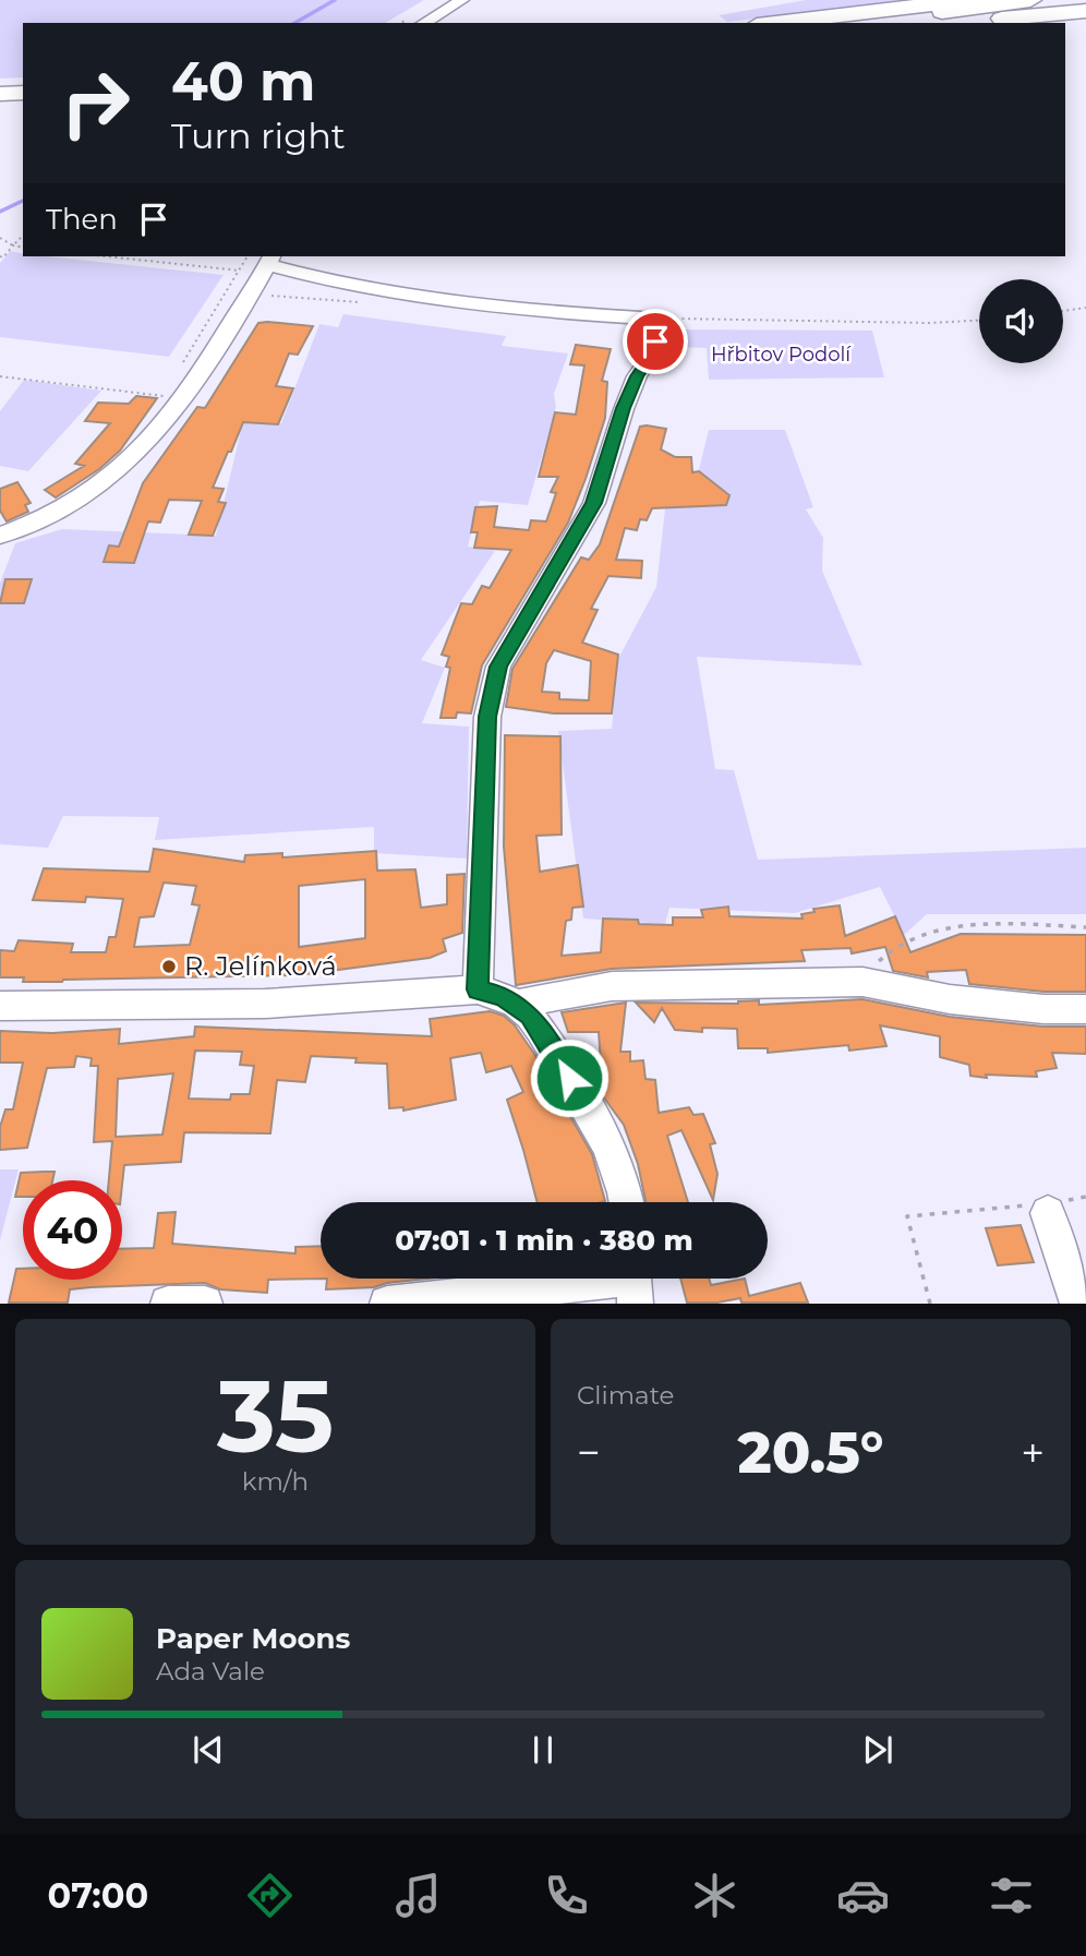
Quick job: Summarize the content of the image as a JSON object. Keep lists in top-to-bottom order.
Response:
{
  "parks": ["Hřbitov Podolí"],
  "places": ["R. Jelínková"],
  "page": {
    "turn": ["40 m", "Turn right"],
    "then": "Then",
    "limit": "40",
    "trip": "07:01 · 1 min · 380 m",
    "tile": [
      ["35", "km/h"],
      "Climate"
    ],
    "heat": ["−", "20.5°", "+"],
    "song": ["Paper Moons", "Ada Vale"],
    "tabs": "07:00"
  }
}
